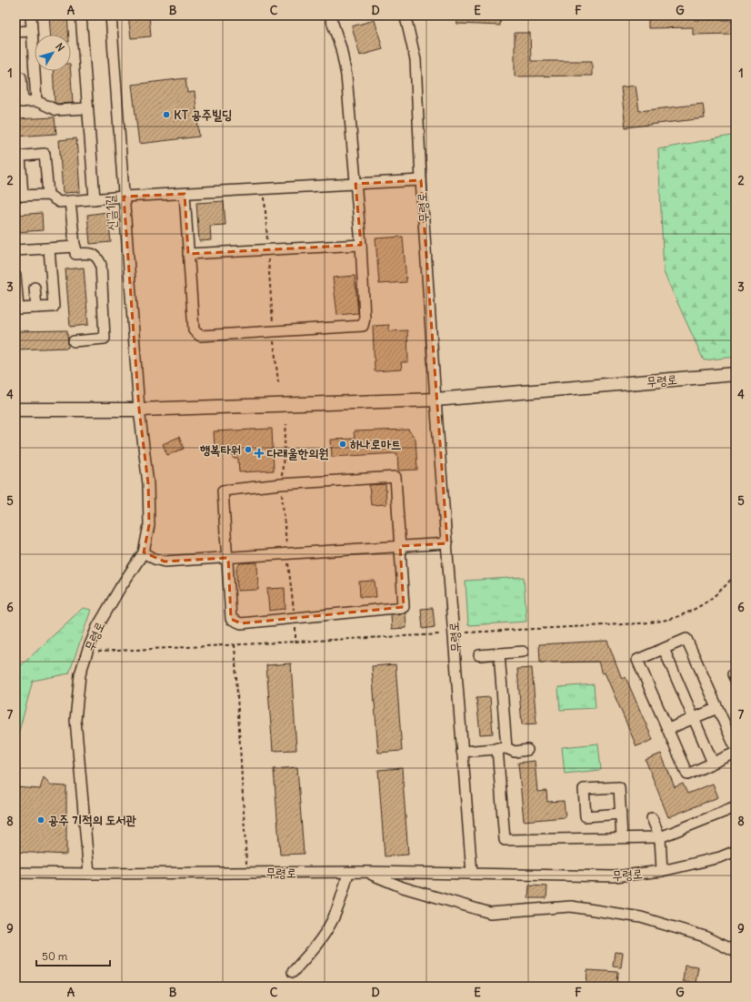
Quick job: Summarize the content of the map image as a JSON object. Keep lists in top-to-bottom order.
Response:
{
  "streets": {
    "main road": ["무령로"],
    "street": ["신금1길"]
  },
  "crossings": [
    ["무령로", "신금1길"]
  ],
  "places": {
    "other": [
      "KT 공주빌딩",
      "하나로마트",
      "행복타워",
      "공주 기적의 도서관"
    ],
    "health": ["다래울한의원"]
  },
  "scale_bar": "50 m",
  "north": "top right",
  "grid": {
    "columns": [
      "A",
      "B",
      "C",
      "D",
      "E",
      "F",
      "G"
    ],
    "rows": [
      "1",
      "2",
      "3",
      "4",
      "5",
      "6",
      "7",
      "8",
      "9"
    ]
  }
}
